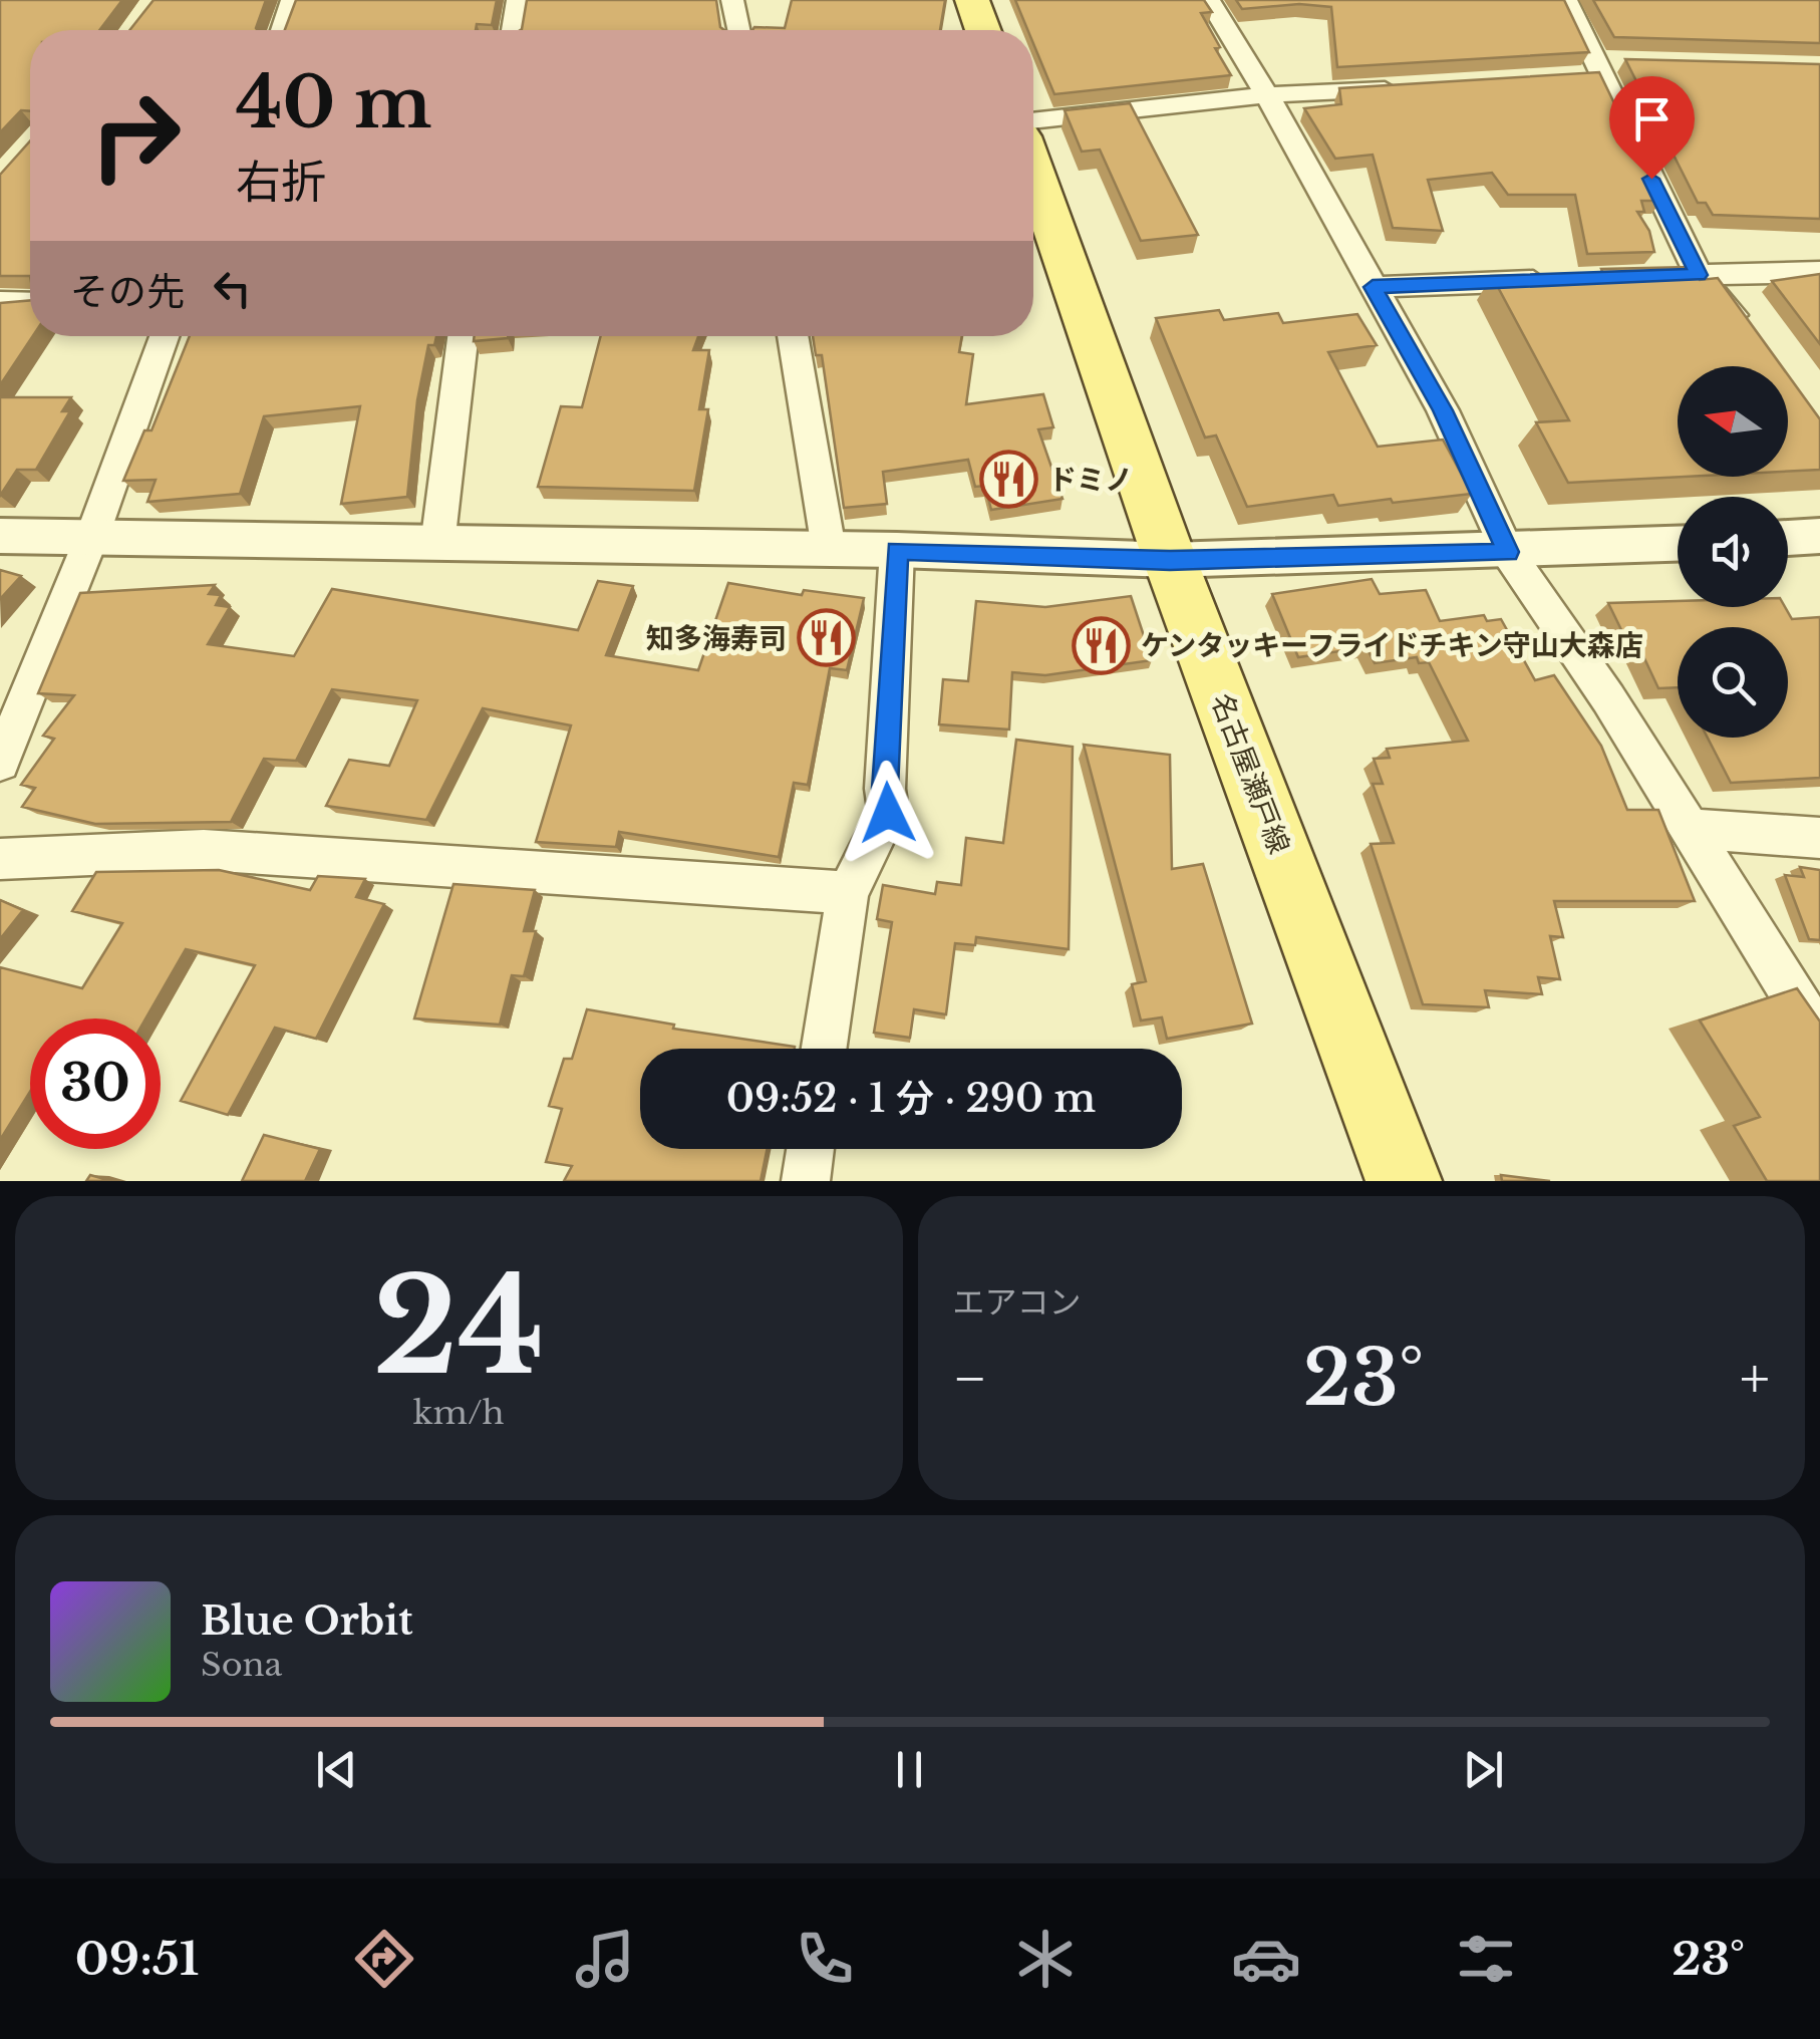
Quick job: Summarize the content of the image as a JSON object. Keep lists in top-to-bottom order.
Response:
{
  "streets": {
    "main road": ["名古屋瀬戸線"]
  },
  "places": {
    "restaurant": ["ドミノ", "知多海寿司", "ケンタッキーフライドチキン守山大森店"]
  },
  "north": "left",
  "page": {
    "turn": ["40 m", "右折"],
    "then": "その先",
    "limit": "30",
    "trip": "09:52 · 1 分 · 290 m",
    "tile": [
      ["24", "km/h"],
      "エアコン"
    ],
    "heat": ["−", "23°", "+"],
    "song": ["Blue Orbit", "Sona"],
    "tabs": ["09:51", "23°"]
  }
}
